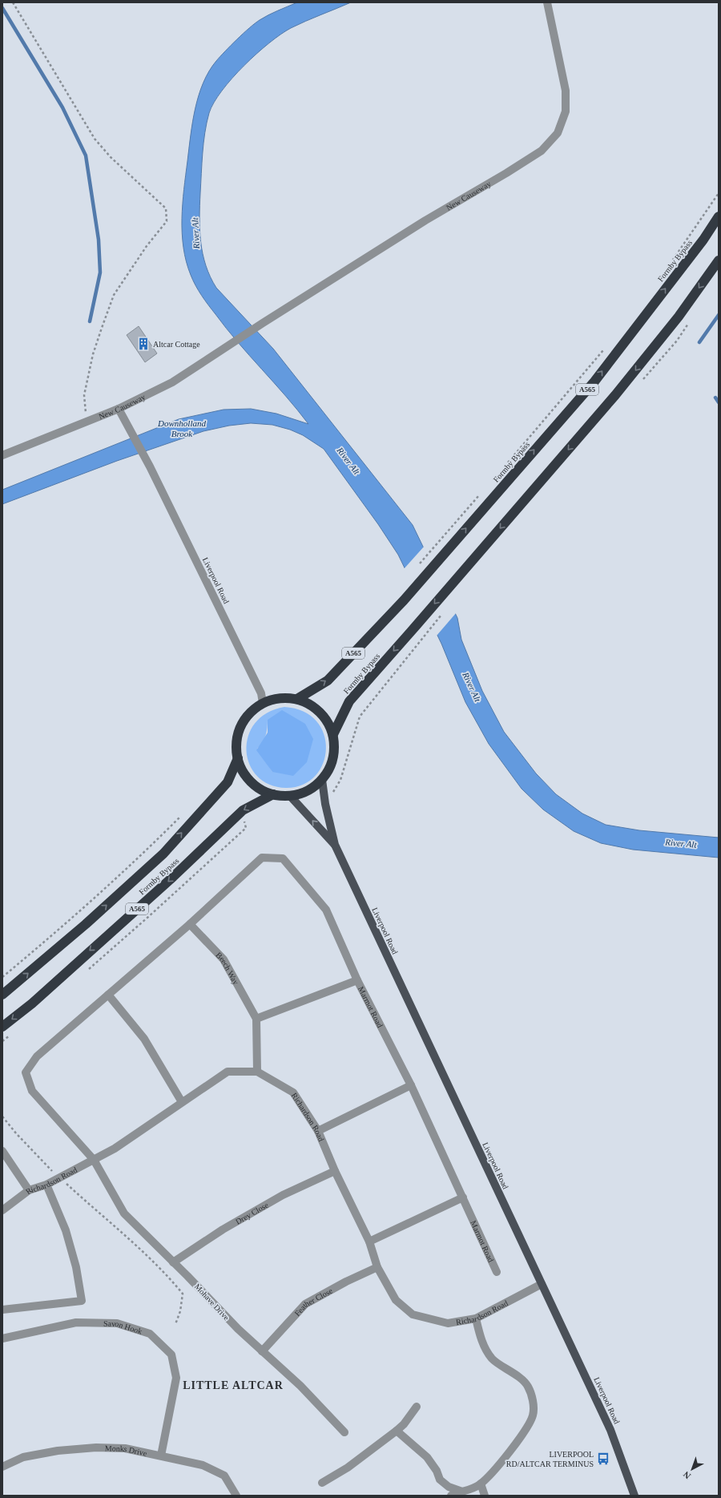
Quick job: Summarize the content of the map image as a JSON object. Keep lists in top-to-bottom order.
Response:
{
  "streets": {
    "highway": ["Formby Bypass", "A565"],
    "main road": ["Liverpool Road"],
    "street": [
      "New Causeway",
      "Beech Way",
      "Marmot Road",
      "Richardson Road",
      "Drey Close",
      "Mohave Drive",
      "Feather Close",
      "Savon Hook",
      "Monks Drive"
    ]
  },
  "crossings": [
    ["New Causeway", "Liverpool Road"],
    ["Formby Bypass", "A565"],
    ["Formby Bypass", "Liverpool Road"],
    ["A565", "Liverpool Road"],
    ["Liverpool Road", "Richardson Road"],
    ["Beech Way", "Marmot Road"],
    ["Beech Way", "Richardson Road"],
    ["Marmot Road", "Mohave Drive"],
    ["Richardson Road", "Drey Close"],
    ["Richardson Road", "Mohave Drive"],
    ["Richardson Road", "Feather Close"],
    ["Drey Close", "Mohave Drive"],
    ["Mohave Drive", "Feather Close"],
    ["Savon Hook", "Monks Drive"]
  ],
  "districts": ["LITTLE ALTCAR"],
  "water": ["River Alt", "Downholland Brook"],
  "places": {
    "building": ["Altcar Cottage"],
    "bus stop": ["LIVERPOOL RD/ALTCAR TERMINUS"]
  },
  "north": "bottom left"
}
